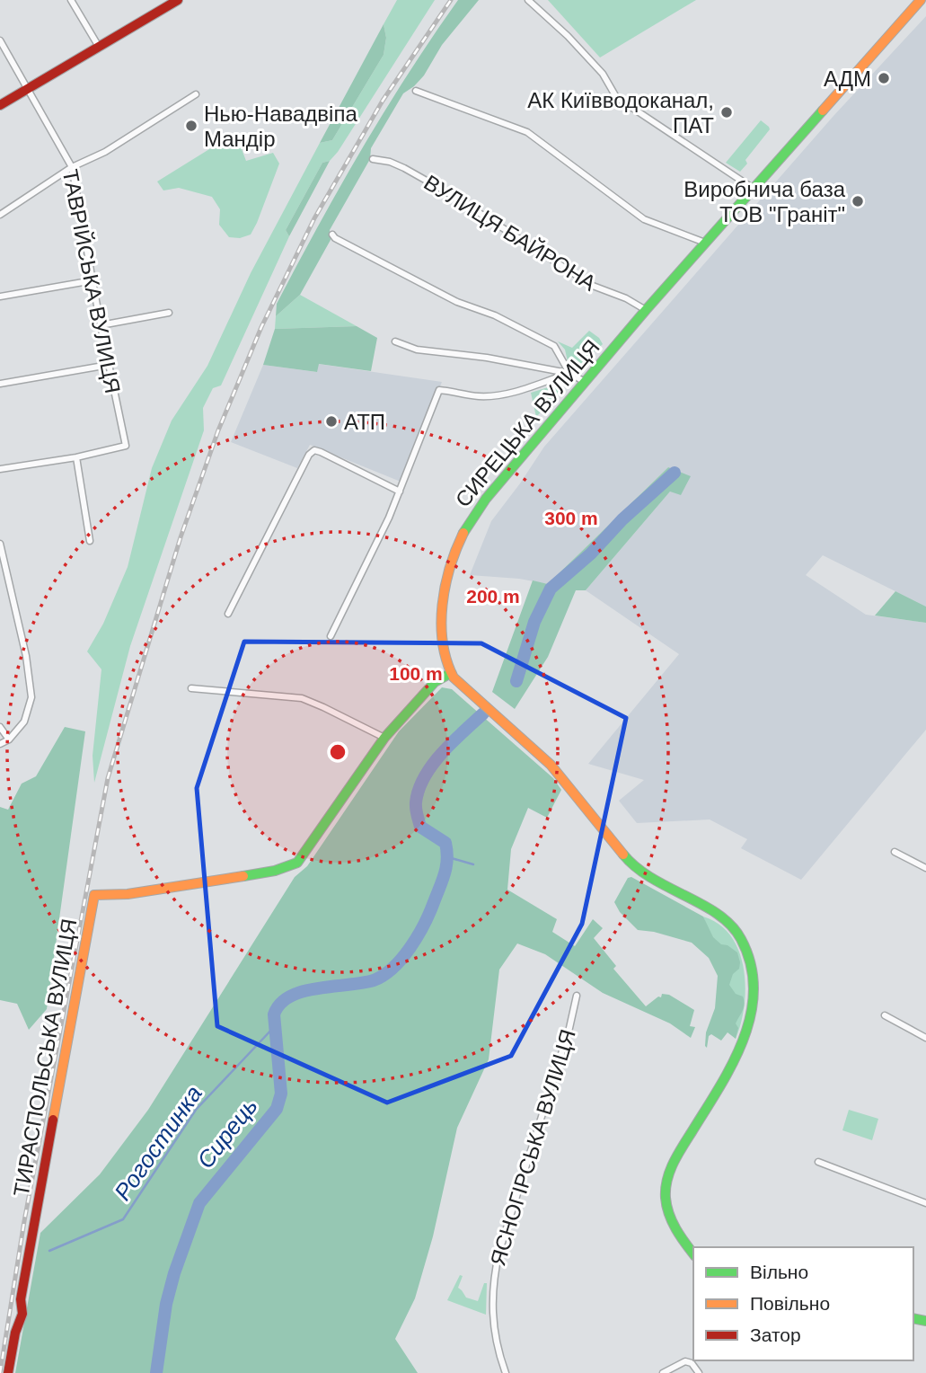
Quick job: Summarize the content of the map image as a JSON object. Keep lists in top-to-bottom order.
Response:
{
  "streets": {
    "main road": ["СИРЕЦЬКА ВУЛИЦЯ", "ТИРАСПОЛЬСЬКА ВУЛИЦЯ"],
    "street": ["ВУЛИЦЯ БАЙРОНА", "ТАВРІЙСЬКА ВУЛИЦЯ", "ЯСНОГІРСЬКА ВУЛИЦЯ"]
  },
  "crossings": [
    ["ВУЛИЦЯ БАЙРОНА", "СИРЕЦЬКА ВУЛИЦЯ"]
  ],
  "water": ["Сирець", "Рогостинка"],
  "places": [
    "АДМ",
    "АК Київводоканал, ПАТ",
    "Нью-Навадвіпа Мандір",
    "Виробнича база ТОВ \"Граніт\"",
    "АТП"
  ],
  "legend": ["Вільно", "Повільно", "Затор"],
  "rings": ["300 m", "200 m", "100 m"]
}
